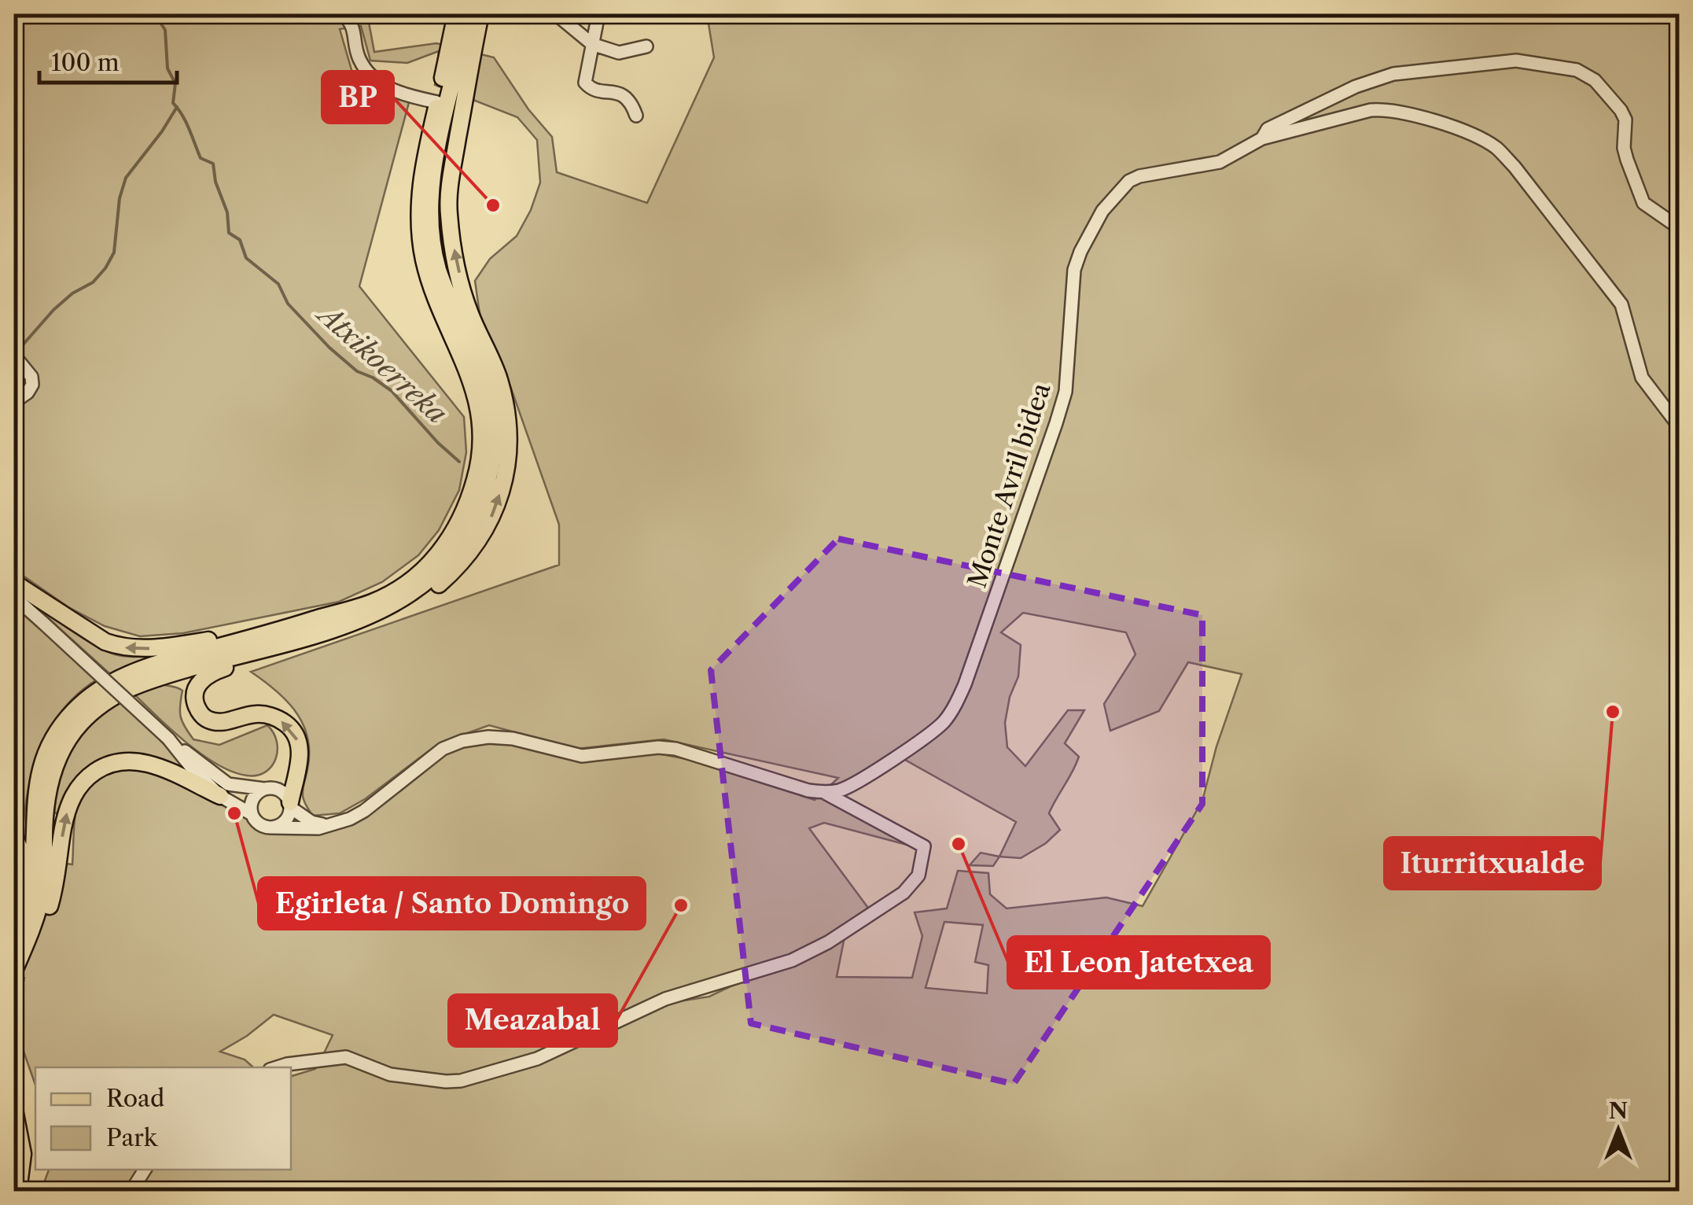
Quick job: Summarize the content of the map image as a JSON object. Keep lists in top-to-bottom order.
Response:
{
  "streets": {
    "street": ["Monte Avril bidea"]
  },
  "water": ["Atxikoerreka"],
  "places": [
    "BP",
    "Iturritxualde",
    "Egirleta / Santo Domingo",
    "El Leon Jatetxea",
    "Meazabal"
  ],
  "legend": ["Road", "Park"],
  "scale_bar": "100 m",
  "north": "top"
}
